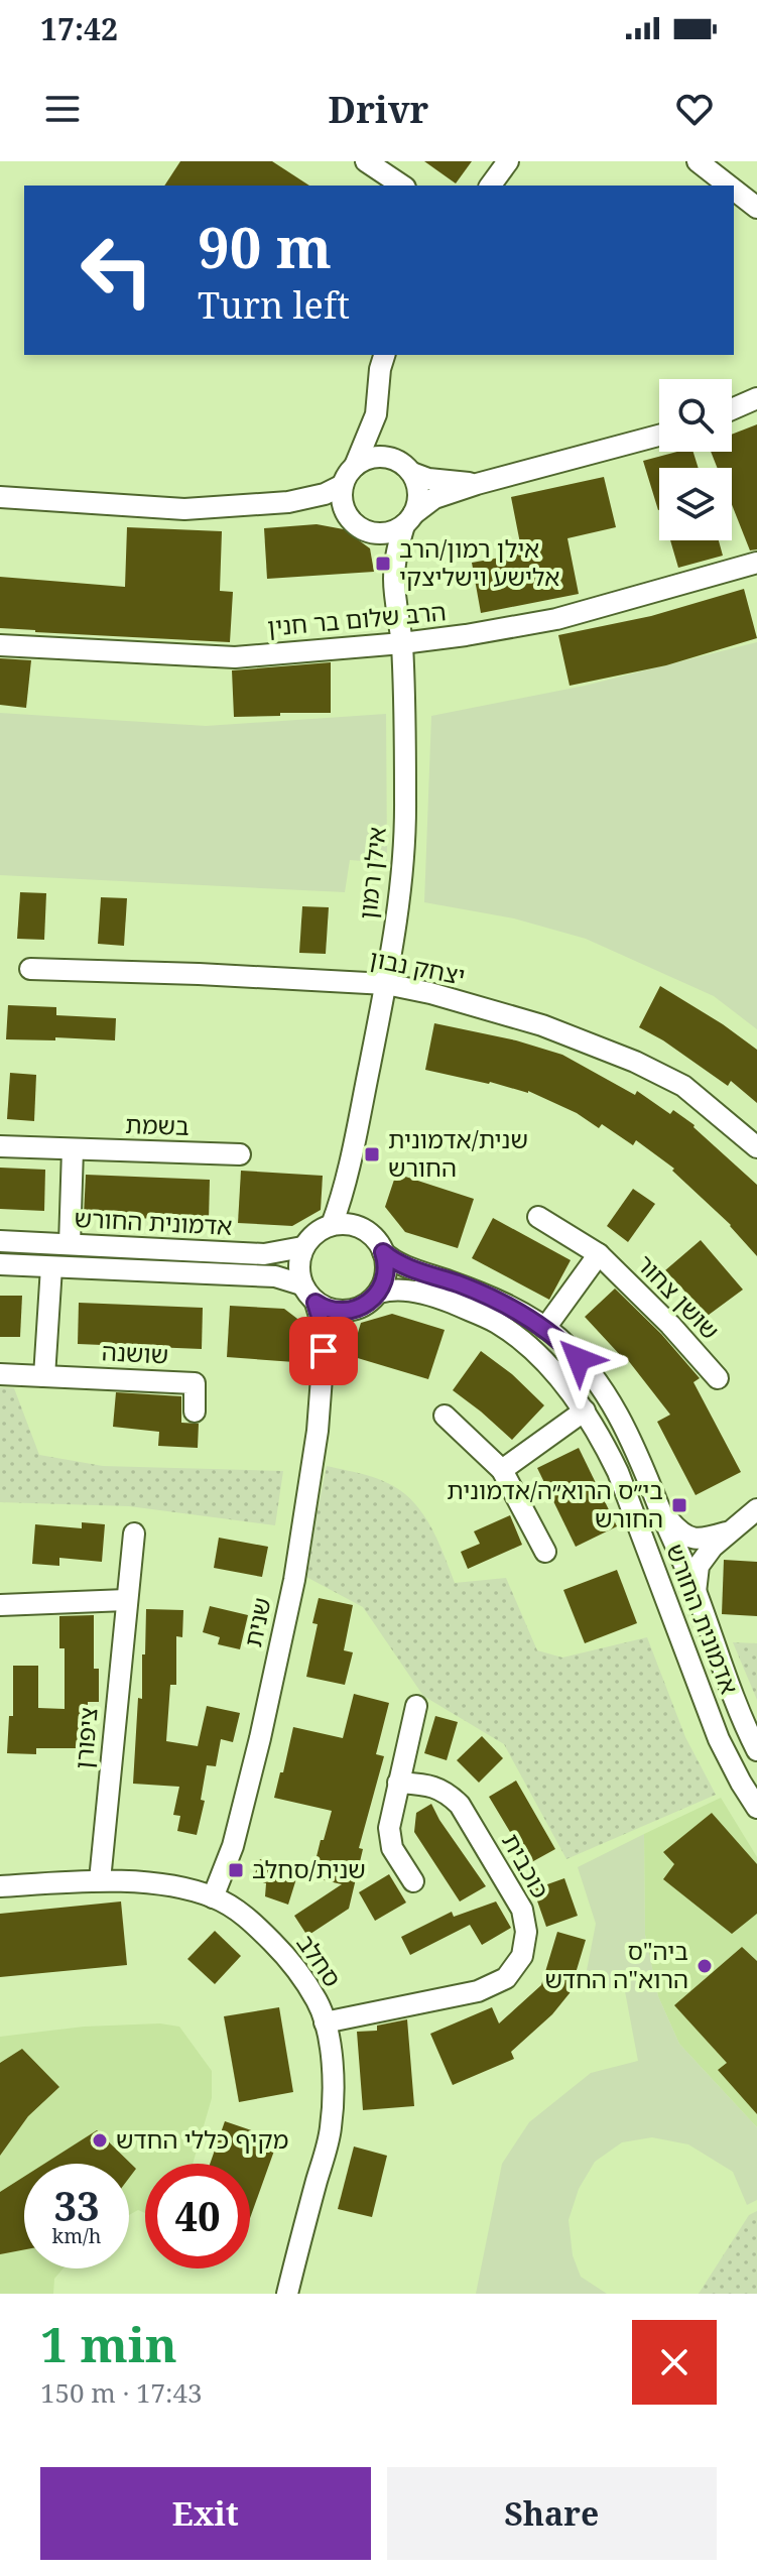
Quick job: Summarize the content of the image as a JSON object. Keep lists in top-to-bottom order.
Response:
{
  "streets": {
    "street": [
      "הרב שלום בר חנין",
      "אילן רמון",
      "יצחק נבון",
      "בשמת",
      "אדמונית החורש",
      "שושן צחור",
      "שושנה",
      "שנית",
      "ציפורן",
      "כוכבית",
      "סחלב"
    ]
  },
  "crossings": [
    ["הרב שלום בר חנין", "אילן רמון"],
    ["אילן רמון", "יצחק נבון"],
    ["אילן רמון", "אדמונית החורש"],
    ["אילן רמון", "שנית"],
    ["אדמונית החורש", "שושן צחור"],
    ["אדמונית החורש", "שנית"],
    ["שנית", "סחלב"],
    ["ציפורן", "סחלב"],
    ["כוכבית", "סחלב"]
  ],
  "places": {
    "transit": [
      "אילן רמון/הרב אלישע וישליצקי",
      "שנית/אדמונית החורש",
      "בי״ס הרוא״ה/אדמונית החורש",
      "שנית/סחלב"
    ],
    "other": ["ביה\"ס הרוא\"ה החדש", "מקיף כללי החדש"]
  },
  "page": {
    "status": "17:42",
    "header": "Drivr",
    "turn": ["90 m", "Turn left"],
    "speed": "33 km/h",
    "limit": "40",
    "heading": ["1 min", "150 m · 17:43"],
    "buttons": ["Exit", "Share"]
  }
}
